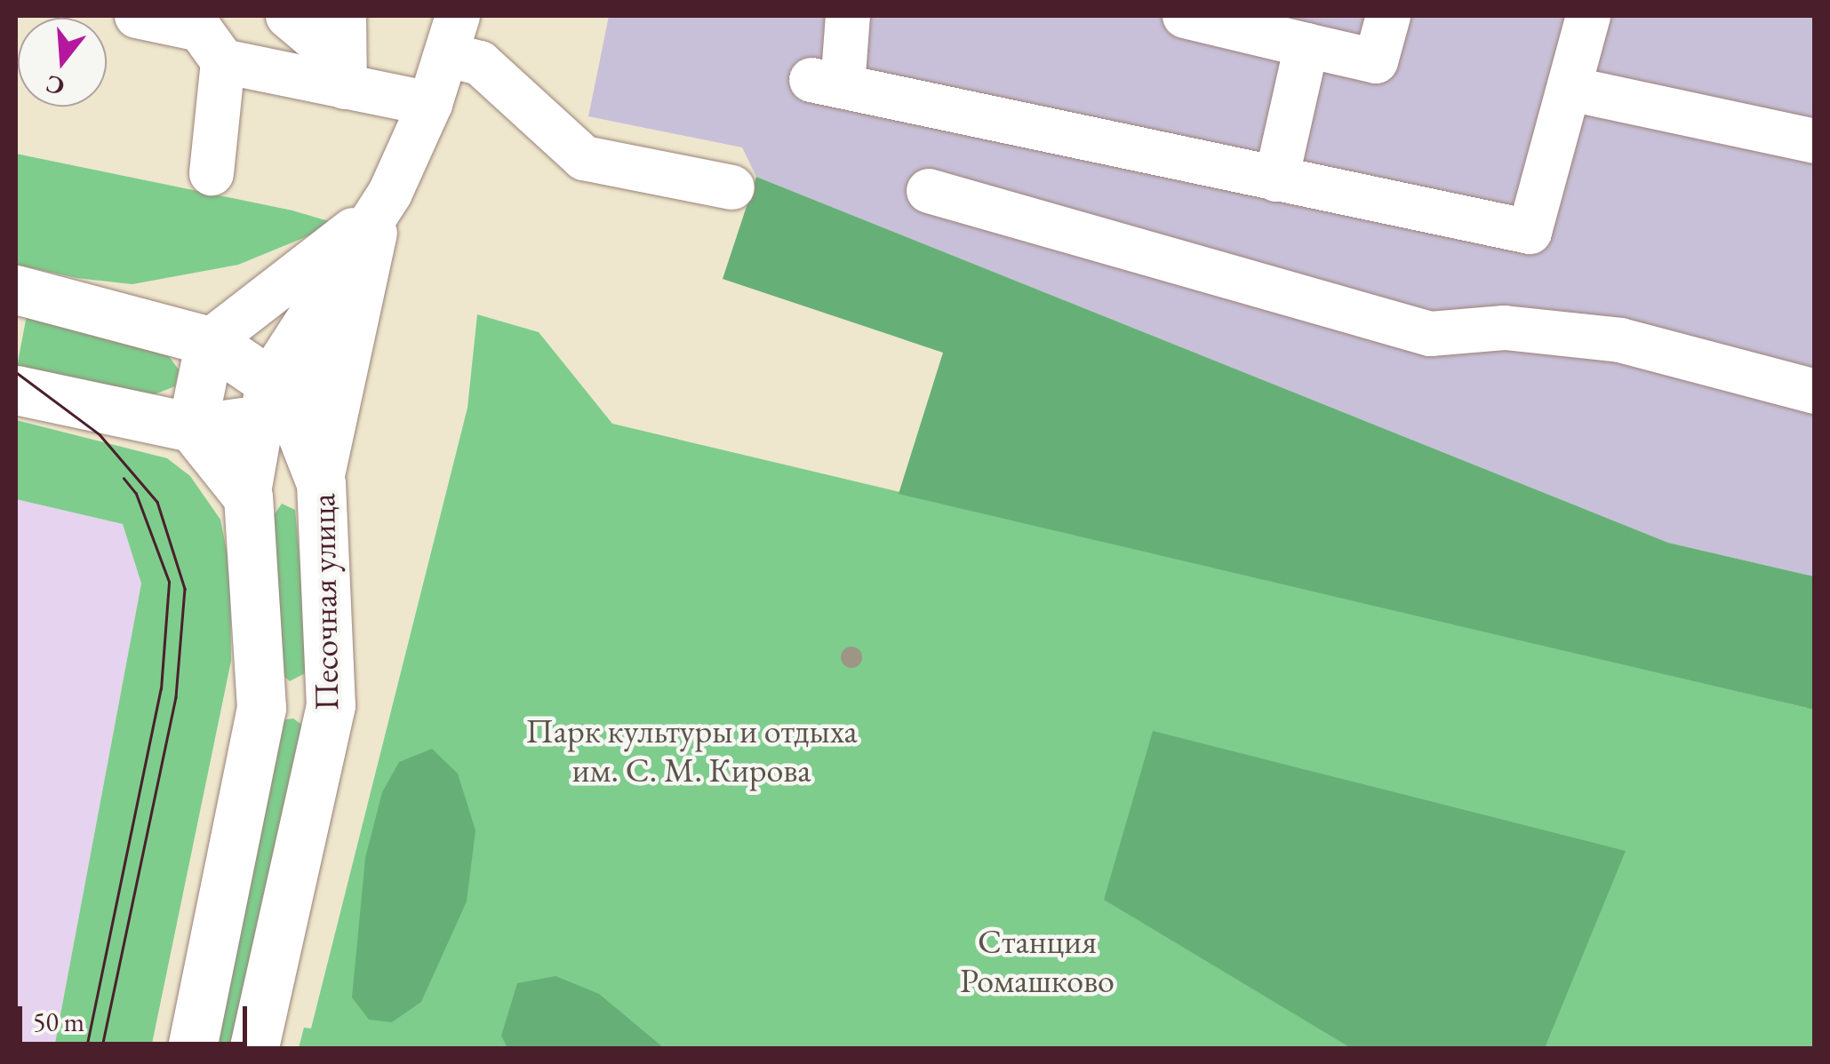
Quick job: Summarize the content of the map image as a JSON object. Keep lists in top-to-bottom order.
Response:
{
  "streets": {
    "main road": ["Песочная улица"]
  },
  "parks": ["Парк культуры и отдыха им. С. М. Кирова", "Станция Ромашково"],
  "scale_bar": "50 m",
  "north": "bottom"
}
